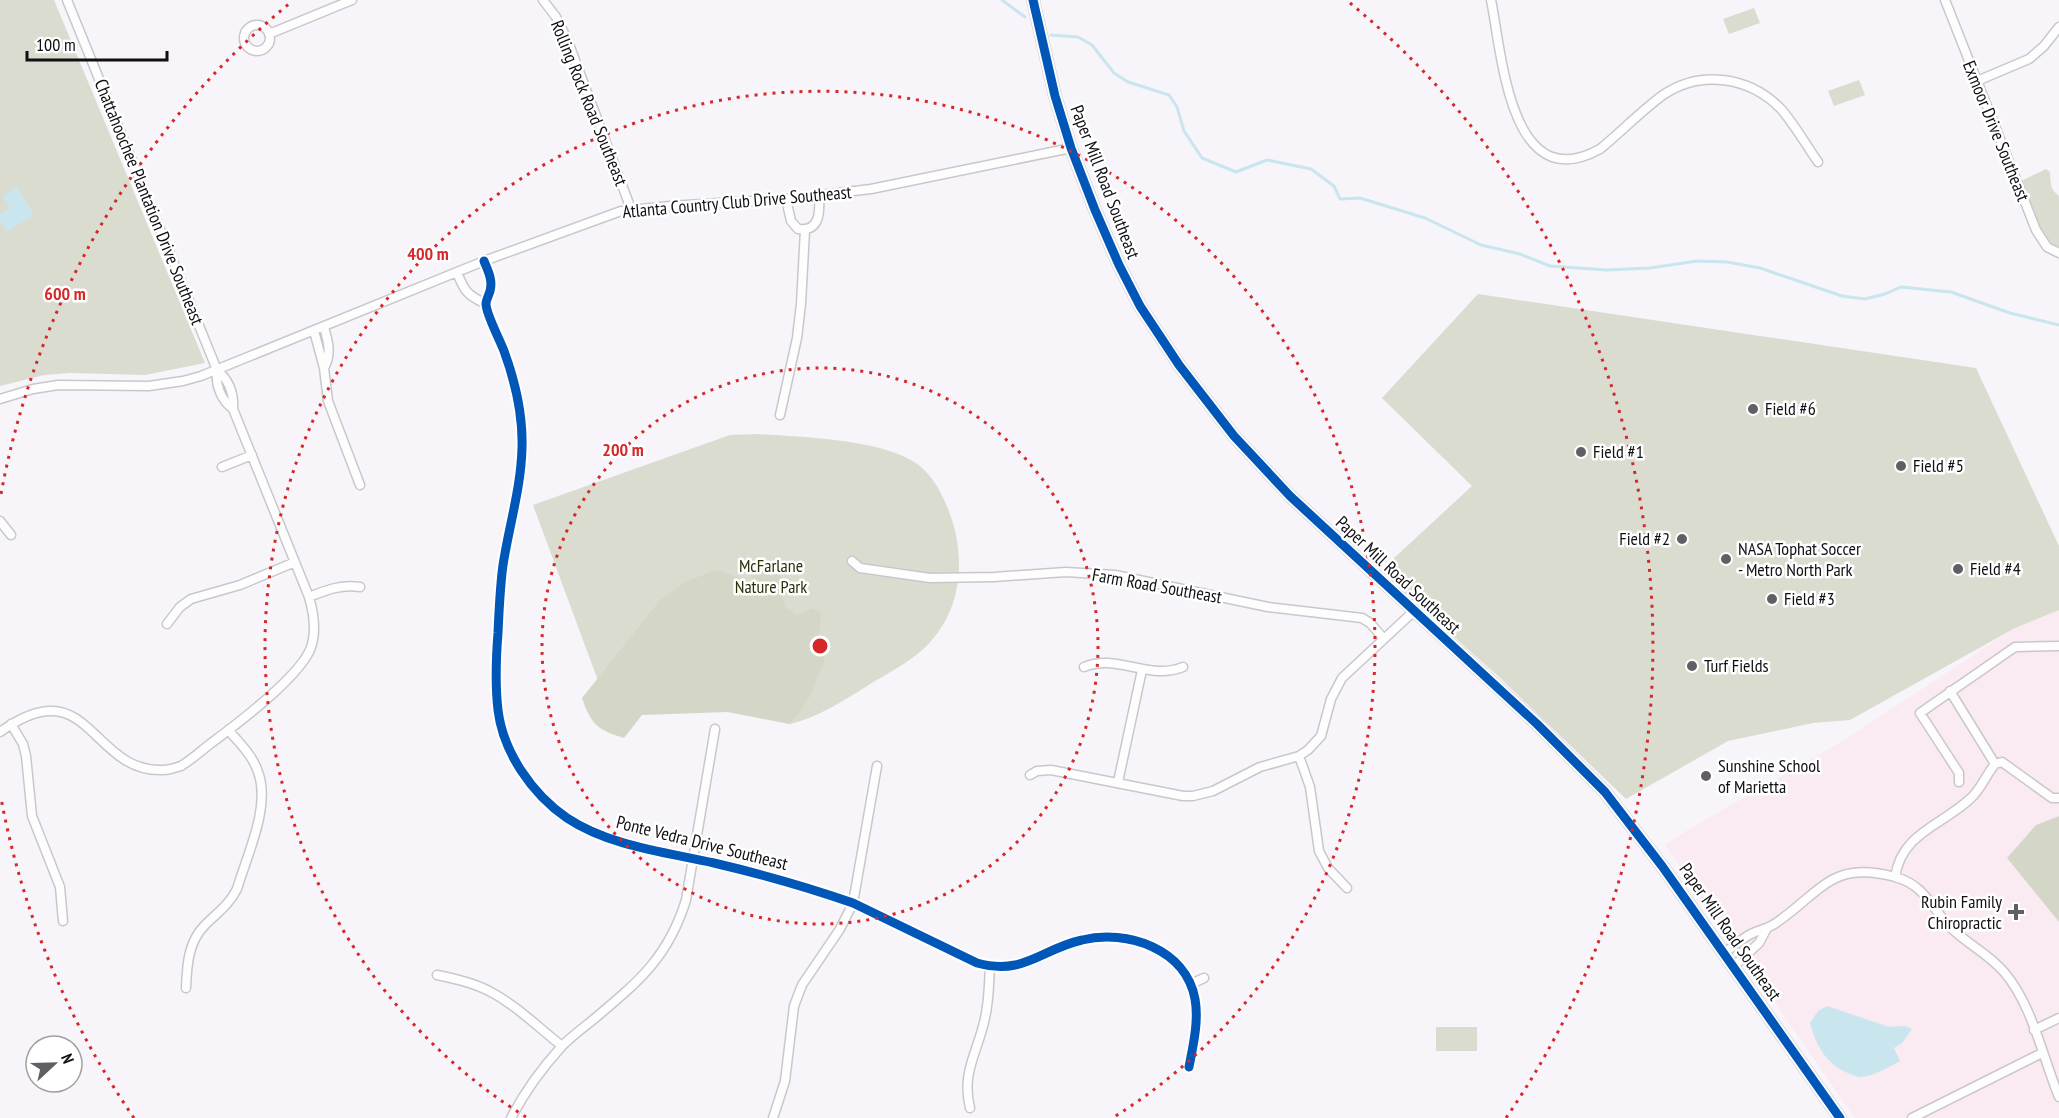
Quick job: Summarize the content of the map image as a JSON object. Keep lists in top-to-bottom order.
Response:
{
  "streets": {
    "street": [
      "Rolling Rock Road Southeast",
      "Exmoor Drive Southeast",
      "Paper Mill Road Southeast",
      "Chattahoochee Plantation Drive Southeast",
      "Atlanta Country Club Drive Southeast",
      "Farm Road Southeast",
      "Ponte Vedra Drive Southeast"
    ]
  },
  "crossings": [
    ["Rolling Rock Road Southeast", "Atlanta Country Club Drive Southeast"],
    ["Paper Mill Road Southeast", "Atlanta Country Club Drive Southeast"],
    ["Chattahoochee Plantation Drive Southeast", "Atlanta Country Club Drive Southeast"],
    ["Atlanta Country Club Drive Southeast", "Ponte Vedra Drive Southeast"]
  ],
  "parks": ["McFarlane Nature Park"],
  "places": {
    "other": [
      "Field #6",
      "Field #1",
      "Field #5",
      "Field #2",
      "NASA Tophat Soccer - Metro North Park",
      "Field #4",
      "Field #3",
      "Turf Fields",
      "Sunshine School of Marietta"
    ],
    "health": ["Rubin Family Chiropractic"]
  },
  "scale_bar": "100 m",
  "north": "right",
  "rings": ["400 m", "600 m", "200 m"]
}
